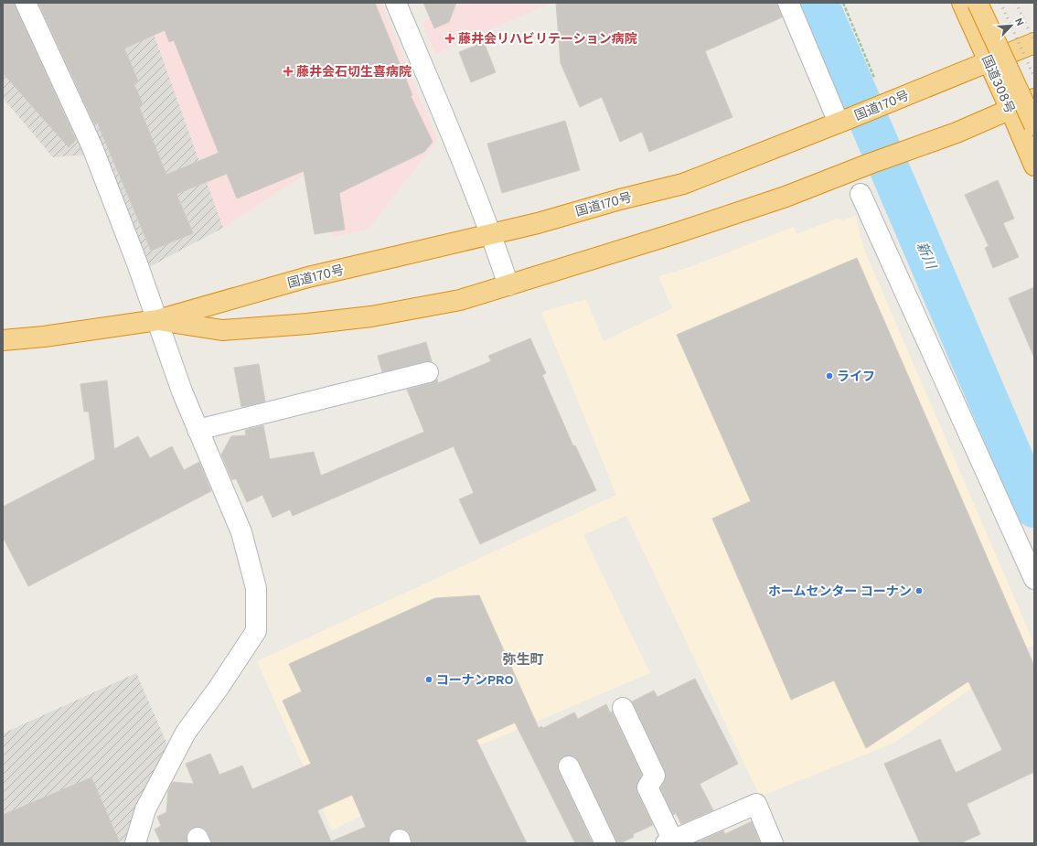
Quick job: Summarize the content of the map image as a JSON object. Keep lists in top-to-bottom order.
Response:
{
  "streets": {
    "highway": ["国道308号", "国道170号"]
  },
  "crossings": [
    ["国道308号", "国道170号"]
  ],
  "districts": ["弥生町"],
  "water": ["新川"],
  "places": {
    "health": ["藤井会リハビリテーション病院", "藤井会石切生喜病院"],
    "other": ["ライフ", "ホームセンター コーナン", "コーナンPRO"]
  },
  "north": "top right"
}
